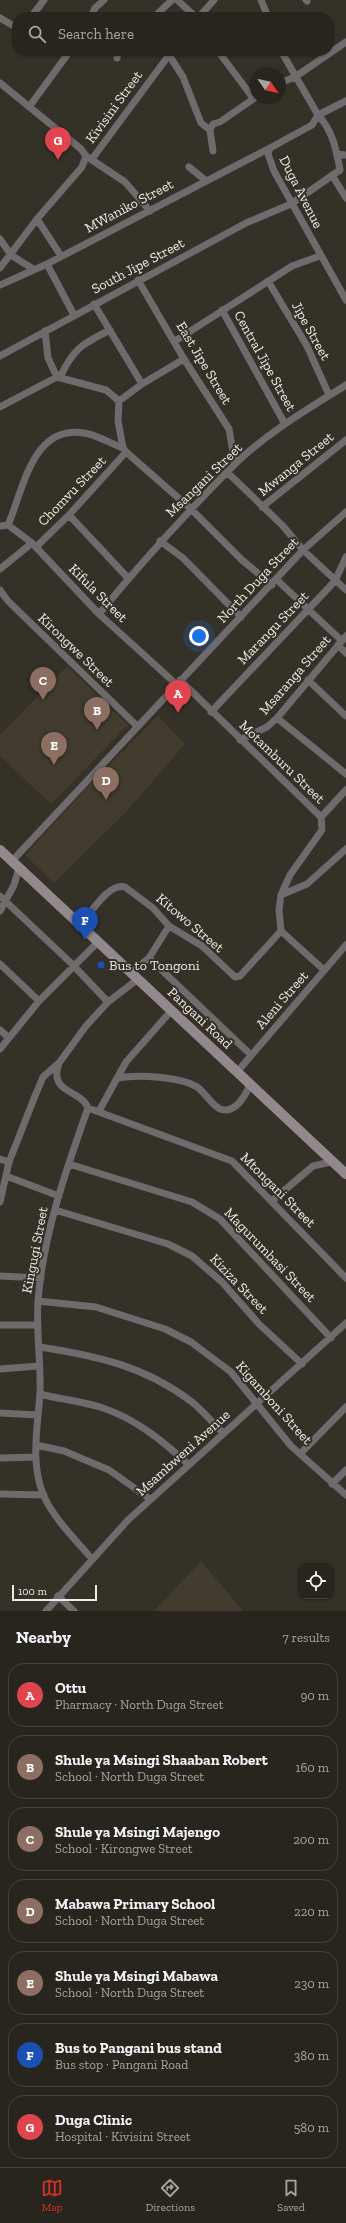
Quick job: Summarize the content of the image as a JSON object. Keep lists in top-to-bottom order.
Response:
{
  "streets": {
    "main road": ["Pangani Road"],
    "street": [
      "Kivisini Street",
      "Duga Avenue",
      "MWaniko Street",
      "South Jipe Street",
      "Jipe Street",
      "Central Jipe Street",
      "East Jipe Street",
      "Mwanga Street",
      "Msangani Street",
      "Chomvu Street",
      "North Duga Street",
      "Kifula Street",
      "Marangu Street",
      "Kirongwe Street",
      "Msaranga Street",
      "Motamburu Street",
      "Kitowo Street",
      "Aleni Street",
      "Mtongani Street",
      "Kingugi Street",
      "Magurumbasi Street",
      "Kiziza Street",
      "Kigamboni Street",
      "Msambweni Avenue"
    ]
  },
  "crossings": [
    ["Duga Avenue", "MWaniko Street"],
    ["Duga Avenue", "South Jipe Street"],
    ["South Jipe Street", "East Jipe Street"],
    ["Jipe Street", "Msangani Street"],
    ["Central Jipe Street", "Msangani Street"],
    ["East Jipe Street", "Msangani Street"],
    ["Msangani Street", "Kifula Street"],
    ["Chomvu Street", "Kifula Street"],
    ["North Duga Street", "Kifula Street"],
    ["North Duga Street", "Kirongwe Street"],
    ["North Duga Street", "Motamburu Street"],
    ["North Duga Street", "Pangani Road"],
    ["Kifula Street", "Motamburu Street"],
    ["Marangu Street", "Motamburu Street"],
    ["Msaranga Street", "Motamburu Street"],
    ["Motamburu Street", "Kitowo Street"],
    ["Kitowo Street", "Pangani Road"],
    ["Aleni Street", "Pangani Road"],
    ["Mtongani Street", "Kingugi Street"],
    ["Kingugi Street", "Magurumbasi Street"],
    ["Kingugi Street", "Kiziza Street"],
    ["Kingugi Street", "Kigamboni Street"],
    ["Kingugi Street", "Msambweni Avenue"],
    ["Magurumbasi Street", "Msambweni Avenue"],
    ["Kiziza Street", "Msambweni Avenue"],
    ["Kigamboni Street", "Msambweni Avenue"]
  ],
  "places": {
    "transit": ["Bus to Tongoni"]
  },
  "scale_bar": "100 m",
  "north": "bottom right",
  "page": {
    "search": "Search here",
    "pins": [
      "G",
      "C",
      "A",
      "B",
      "E",
      "D",
      "F"
    ],
    "scale": "100 m",
    "heading": ["Nearby", "7 results"],
    "list": [
      {
        "mark": "A",
        "name": "Ottu",
        "note": "Pharmacy · North Duga Street",
        "value": "90 m"
      },
      {
        "mark": "B",
        "name": "Shule ya Msingi Shaaban Robert",
        "note": "School · North Duga Street",
        "value": "160 m"
      },
      {
        "mark": "C",
        "name": "Shule ya Msingi Majengo",
        "note": "School · Kirongwe Street",
        "value": "200 m"
      },
      {
        "mark": "D",
        "name": "Mabawa Primary School",
        "note": "School · North Duga Street",
        "value": "220 m"
      },
      {
        "mark": "E",
        "name": "Shule ya Msingi Mabawa",
        "note": "School · North Duga Street",
        "value": "230 m"
      },
      {
        "mark": "F",
        "name": "Bus to Pangani bus stand",
        "note": "Bus stop · Pangani Road",
        "value": "380 m"
      },
      {
        "mark": "G",
        "name": "Duga Clinic",
        "note": "Hospital · Kivisini Street",
        "value": "580 m"
      }
    ],
    "nav": ["Map", "Directions", "Saved"]
  }
}
